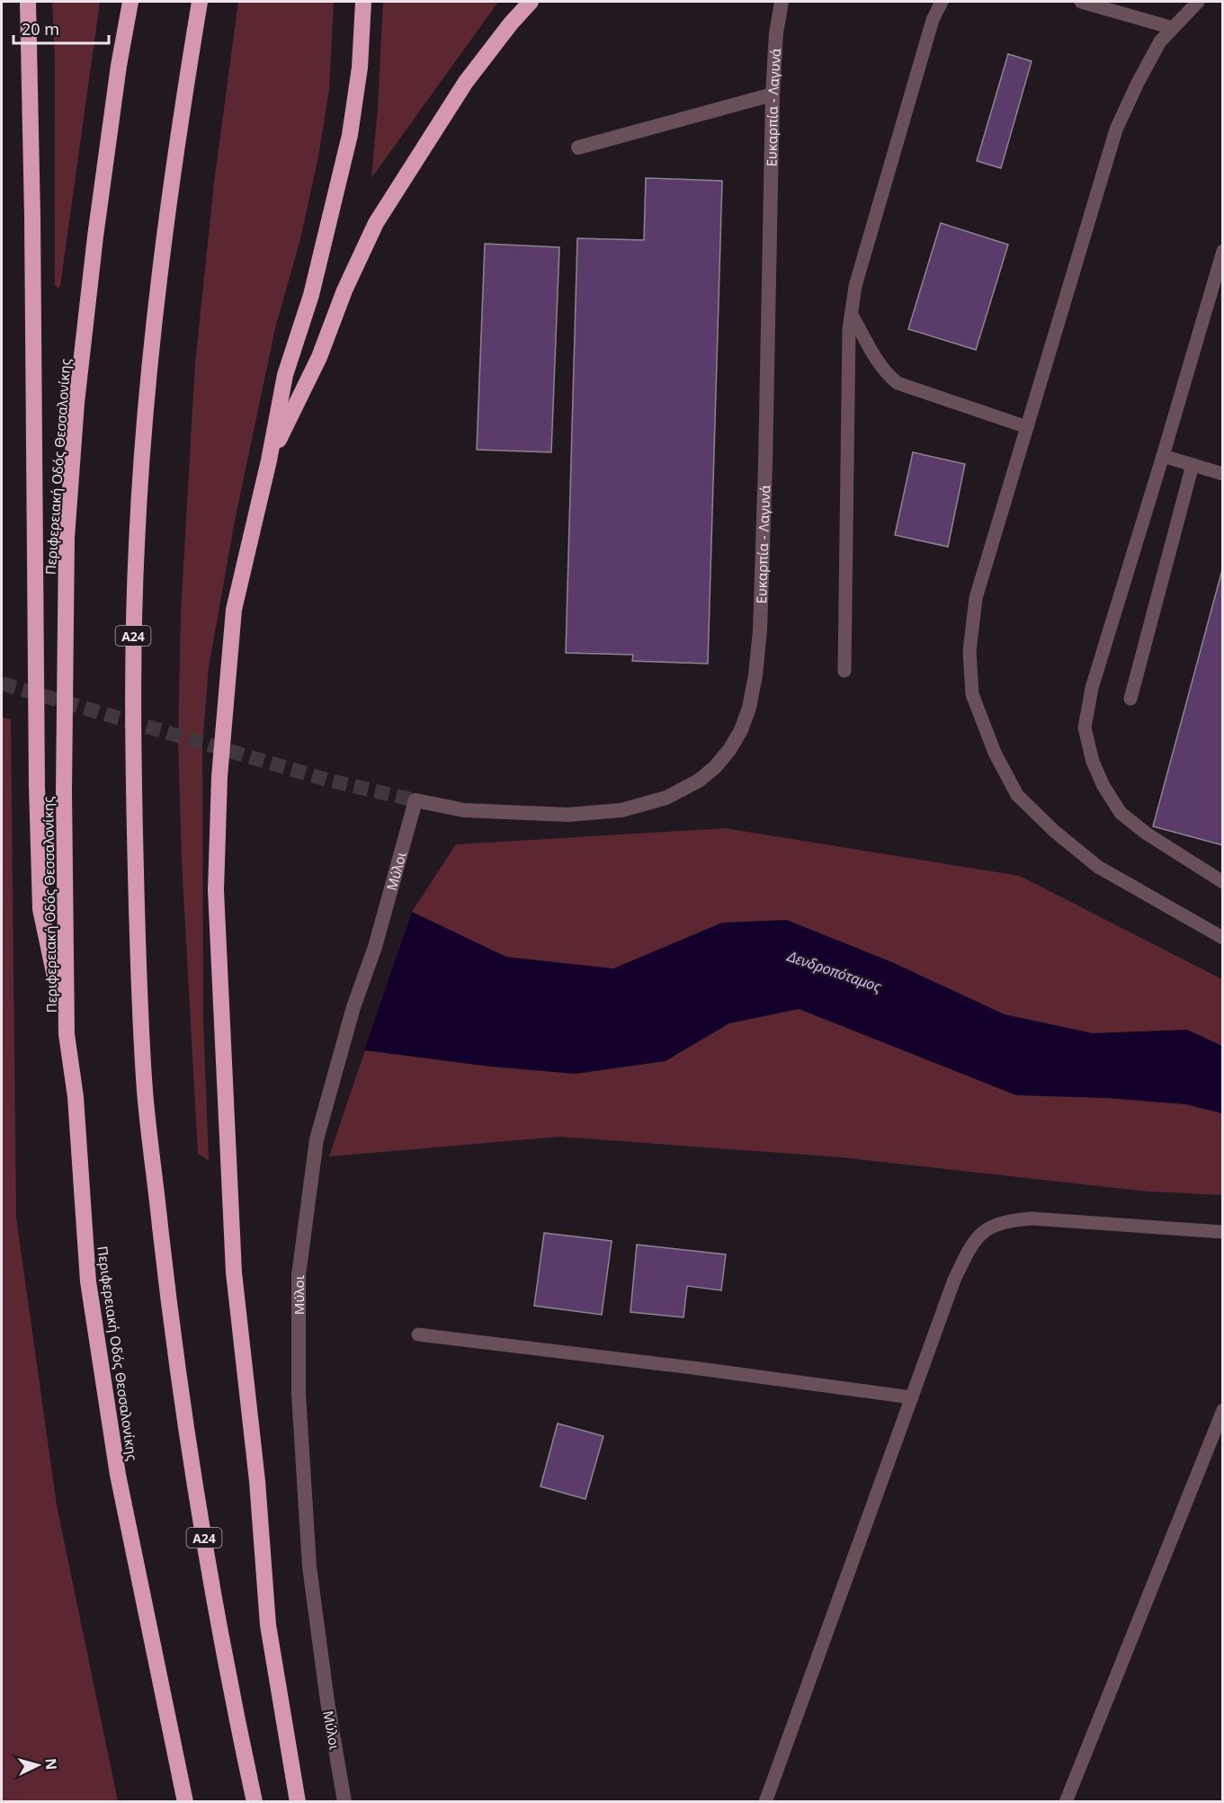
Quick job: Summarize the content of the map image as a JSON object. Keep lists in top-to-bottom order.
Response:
{
  "streets": {
    "highway": ["Περιφερειακή Οδός Θεσσαλονίκης", "Α24"],
    "street": ["Ευκαρπία - Λαγυνά", "Μύλοι"]
  },
  "crossings": [
    ["Ευκαρπία - Λαγυνά", "Μύλοι"]
  ],
  "water": ["Δενδροπόταμος"],
  "scale_bar": "20 m",
  "north": "right"
}
